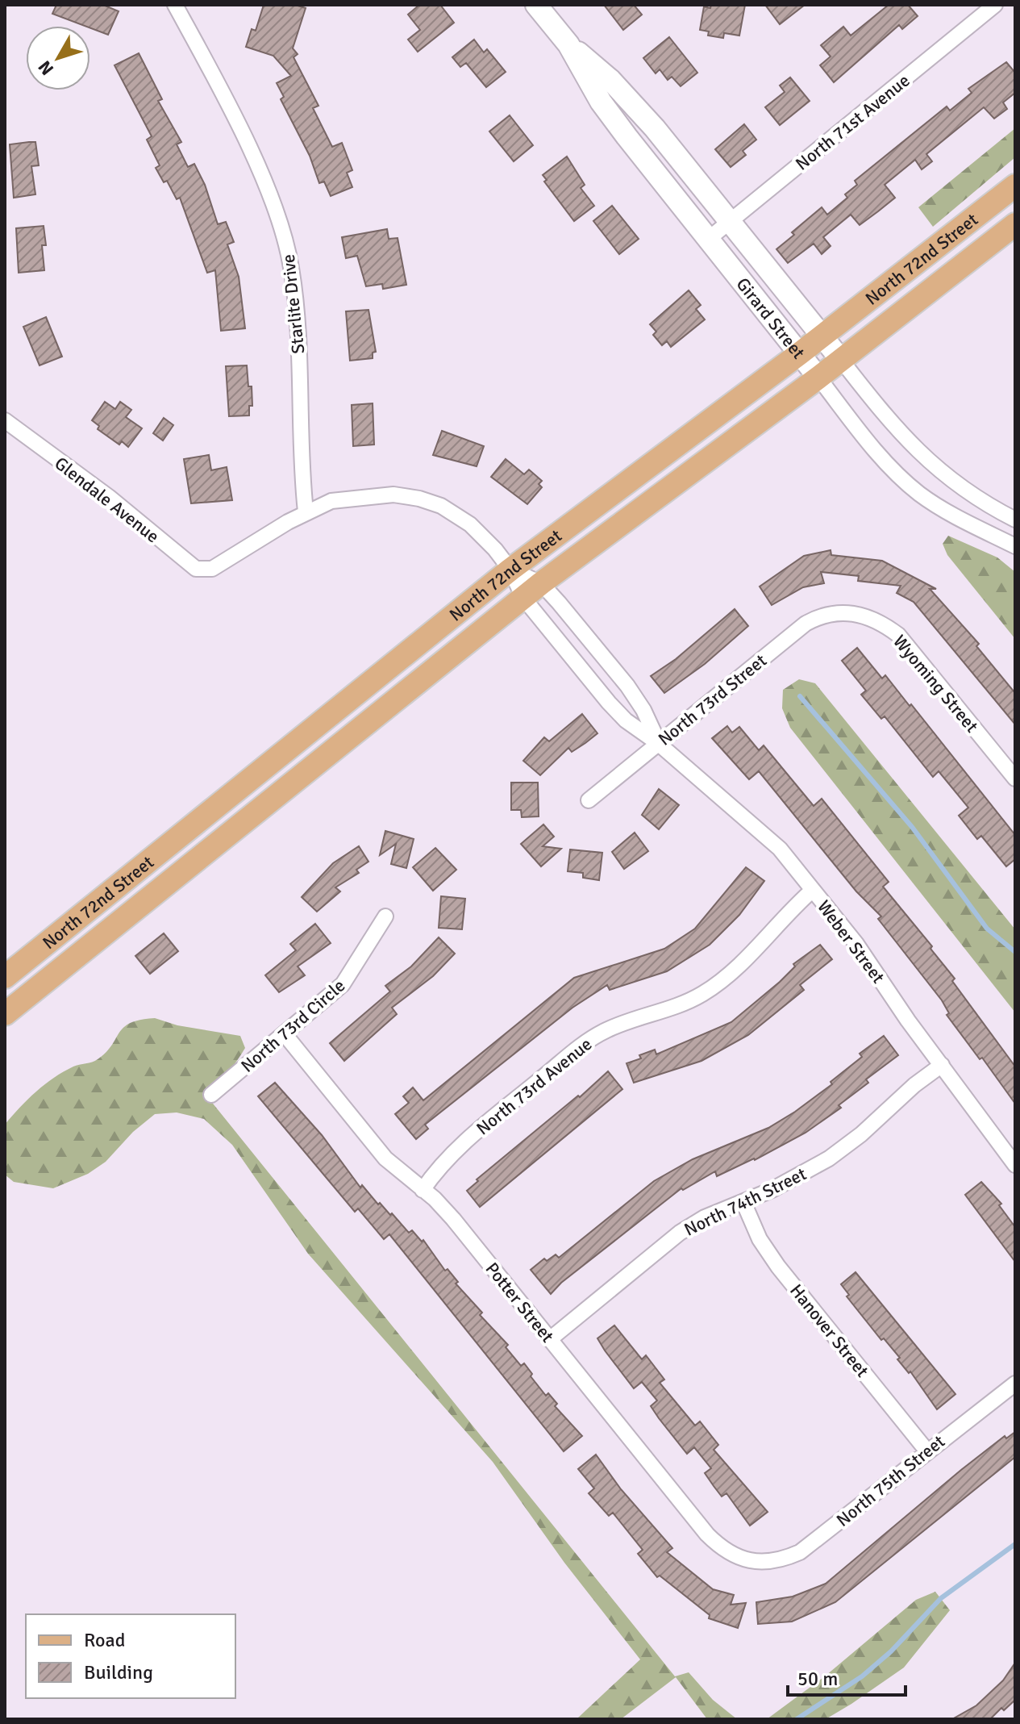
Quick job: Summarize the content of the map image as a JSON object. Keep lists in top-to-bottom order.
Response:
{
  "streets": {
    "main road": ["North 72nd Street"],
    "street": [
      "North 71st Avenue",
      "Starlite Drive",
      "Girard Street",
      "Glendale Avenue",
      "Wyoming Street",
      "North 73rd Street",
      "Weber Street",
      "North 73rd Circle",
      "North 73rd Avenue",
      "North 74th Street",
      "Potter Street",
      "Hanover Street",
      "North 75th Street"
    ]
  },
  "crossings": [
    ["North 71st Avenue", "Girard Street"],
    ["North 72nd Street", "Girard Street"],
    ["North 72nd Street", "Weber Street"],
    ["Starlite Drive", "Glendale Avenue"],
    ["Wyoming Street", "North 73rd Street"],
    ["North 73rd Street", "Weber Street"],
    ["Weber Street", "North 73rd Avenue"],
    ["Weber Street", "North 74th Street"],
    ["North 73rd Circle", "Potter Street"],
    ["North 73rd Avenue", "Potter Street"],
    ["North 74th Street", "Potter Street"],
    ["North 74th Street", "Hanover Street"],
    ["Potter Street", "North 75th Street"],
    ["Hanover Street", "North 75th Street"]
  ],
  "legend": ["Road", "Building"],
  "scale_bar": "50 m",
  "north": "bottom left"
}
